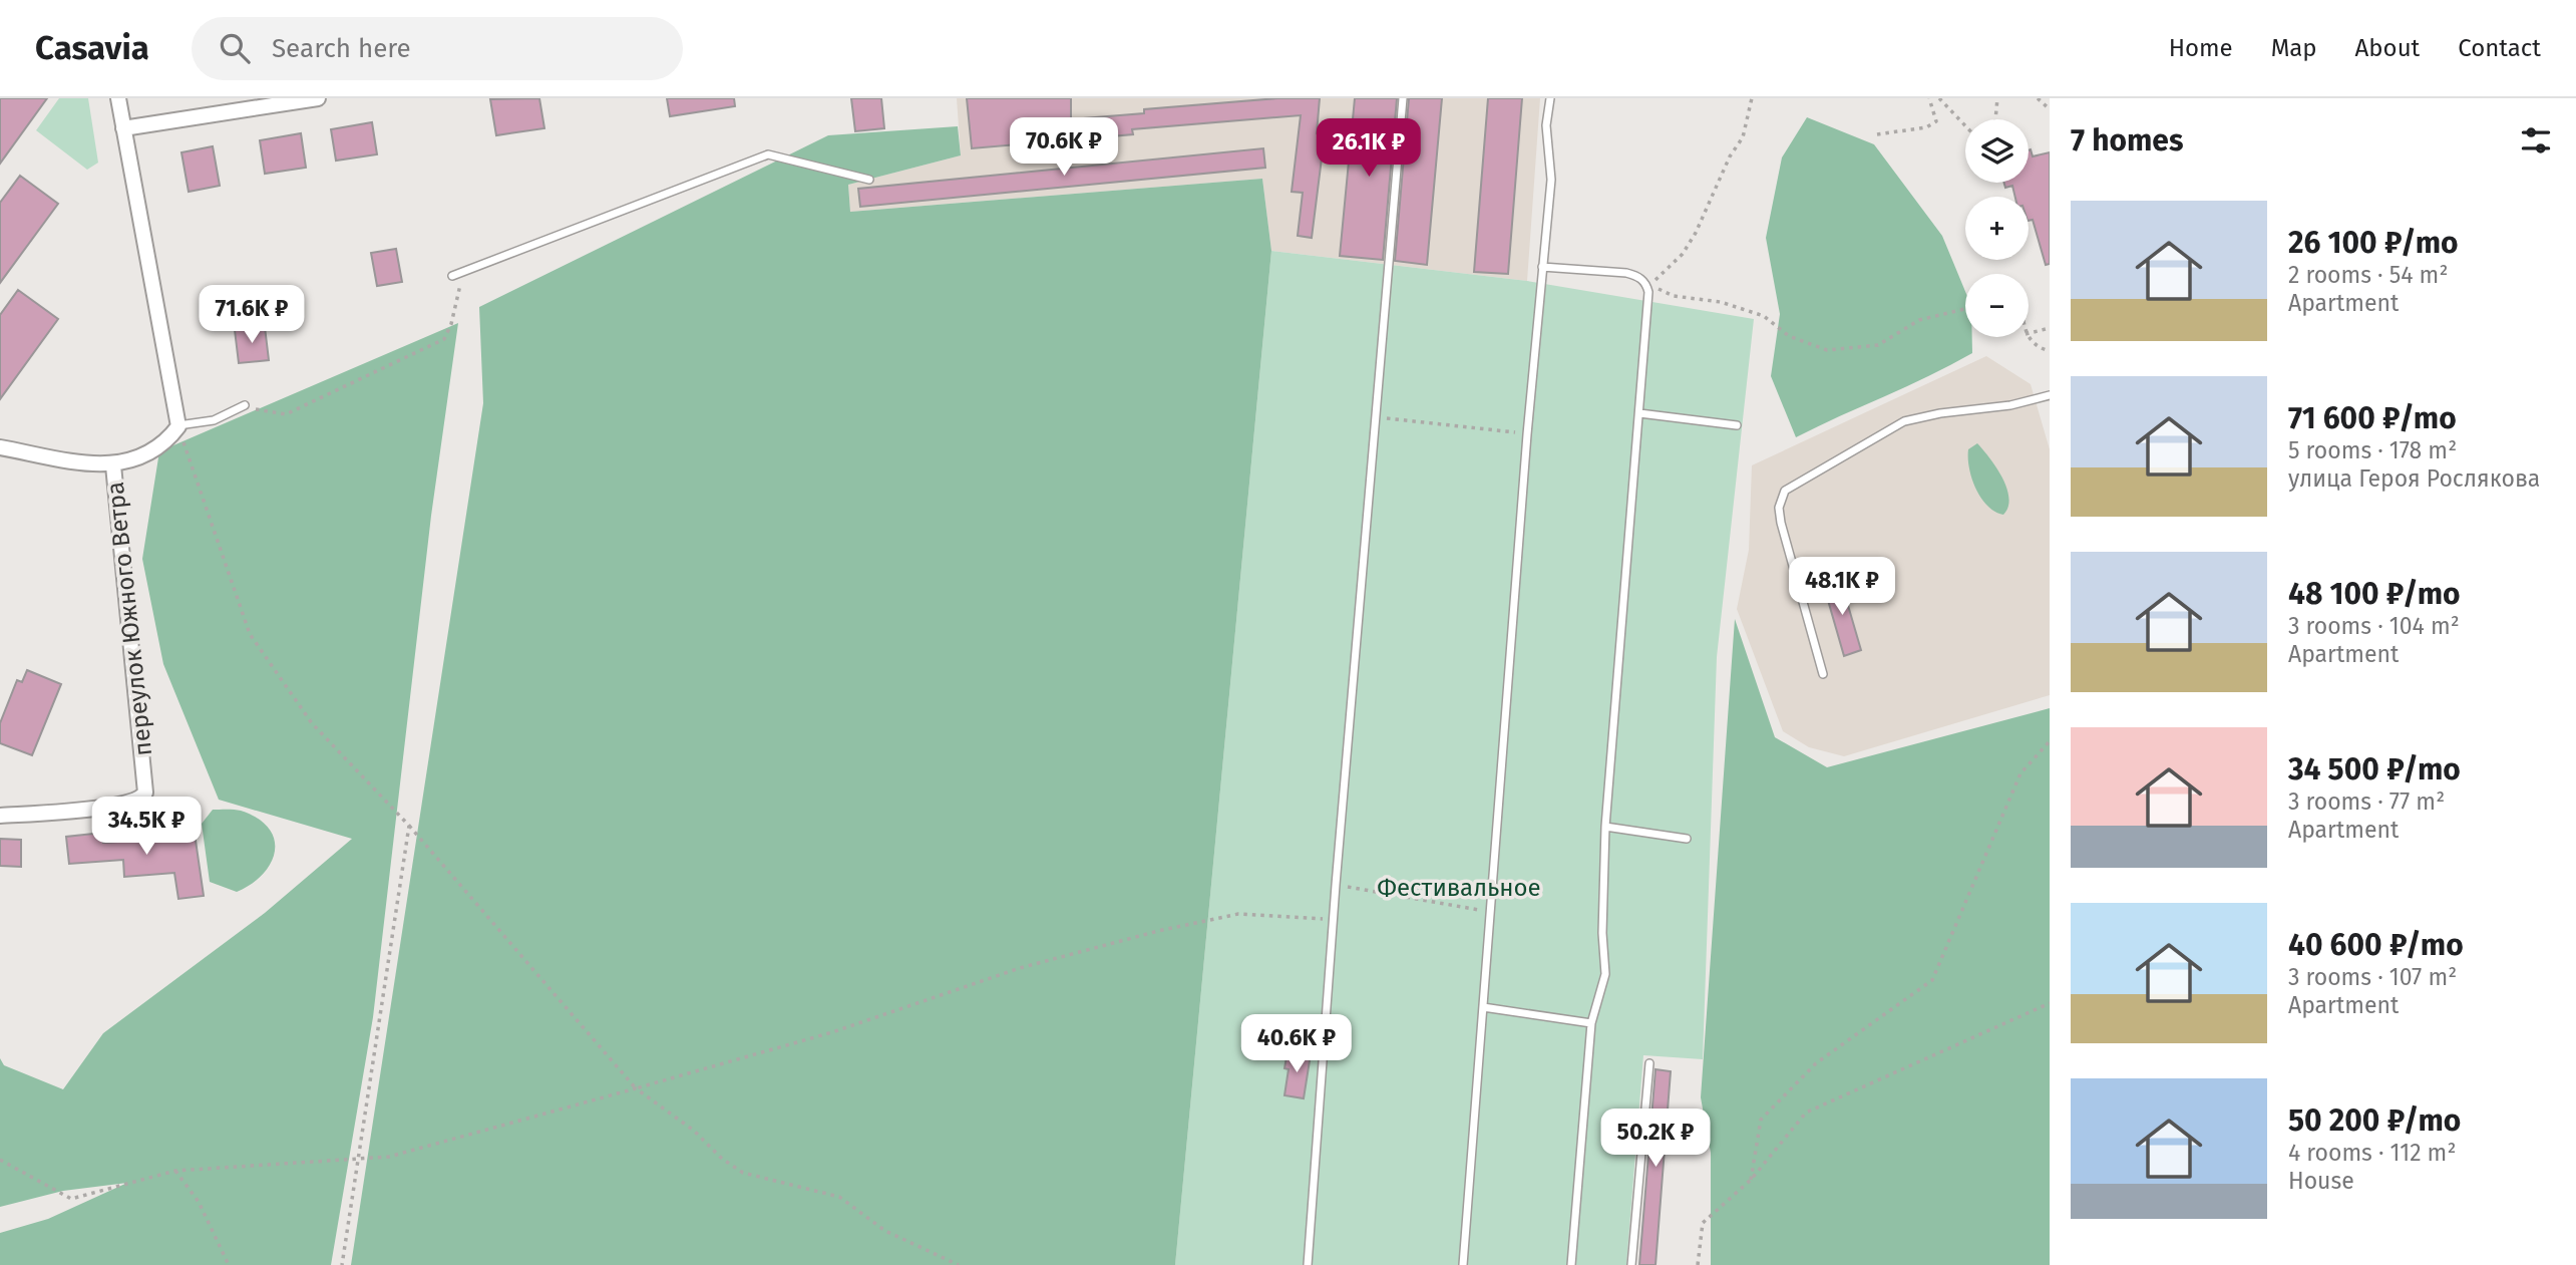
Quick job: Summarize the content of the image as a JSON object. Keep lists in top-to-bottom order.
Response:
{
  "streets": {
    "street": ["переулок Южного Ветра"]
  },
  "parks": ["Фестивальное"],
  "page": {
    "header": "Casavia",
    "search": "Search here",
    "nav": [
      "Home",
      "Map",
      "About",
      "Contact"
    ],
    "heading": "7 homes",
    "price": [
      "70.6K ₽",
      "26.1K ₽",
      "71.6K ₽",
      "48.1K ₽",
      "34.5K ₽",
      "40.6K ₽",
      "50.2K ₽"
    ],
    "map_buttons": ["+", "−"],
    "list": [
      {
        "name": "26 100 ₽/mo",
        "note": "2 rooms · 54 m² · Apartment"
      },
      {
        "name": "71 600 ₽/mo",
        "note": "5 rooms · 178 m² · улица Героя Рослякова"
      },
      {
        "name": "48 100 ₽/mo",
        "note": "3 rooms · 104 m² · Apartment"
      },
      {
        "name": "34 500 ₽/mo",
        "note": "3 rooms · 77 m² · Apartment"
      },
      {
        "name": "40 600 ₽/mo",
        "note": "3 rooms · 107 m² · Apartment"
      },
      {
        "name": "50 200 ₽/mo",
        "note": "4 rooms · 112 m² · House"
      }
    ]
  }
}
